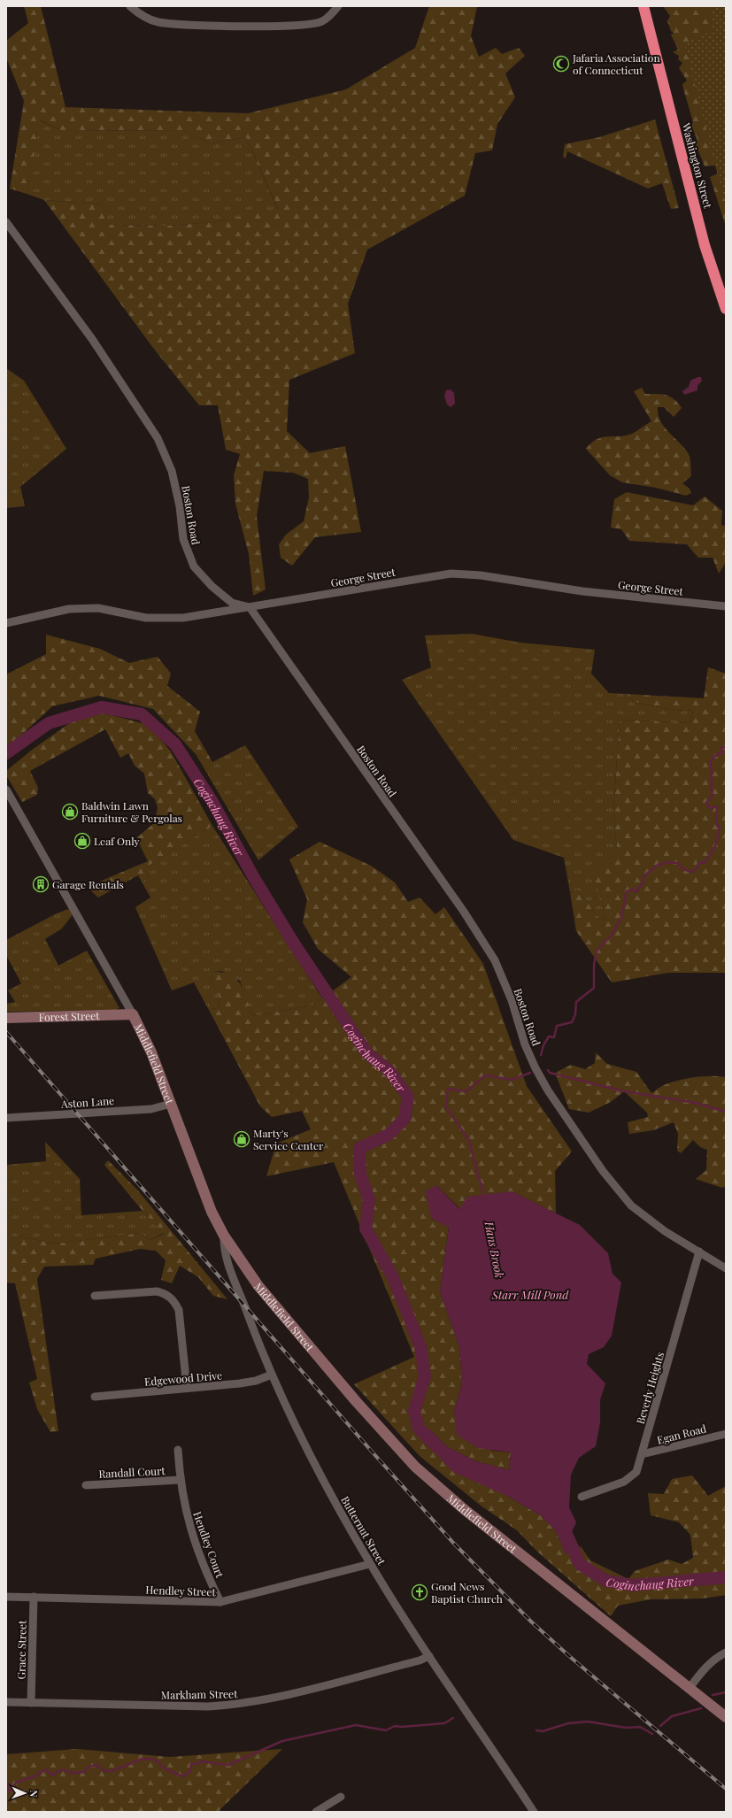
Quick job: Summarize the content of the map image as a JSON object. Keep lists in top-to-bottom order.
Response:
{
  "streets": {
    "highway": ["Washington Street"],
    "main road": ["Forest Street", "Middlefield Street"],
    "street": [
      "Boston Road",
      "George Street",
      "Aston Lane",
      "Edgewood Drive",
      "Beverly Heights",
      "Egan Road",
      "Randall Court",
      "Butternut Street",
      "Hendley Court",
      "Hendley Street",
      "Grace Street",
      "Markham Street"
    ]
  },
  "crossings": [
    ["Boston Road", "George Street"],
    ["Boston Road", "Beverly Heights"],
    ["Forest Street", "Middlefield Street"],
    ["Middlefield Street", "Aston Lane"],
    ["Middlefield Street", "Butternut Street"],
    ["Edgewood Drive", "Butternut Street"],
    ["Beverly Heights", "Egan Road"],
    ["Randall Court", "Hendley Court"],
    ["Butternut Street", "Hendley Street"],
    ["Butternut Street", "Markham Street"],
    ["Hendley Court", "Hendley Street"],
    ["Hendley Street", "Grace Street"],
    ["Grace Street", "Markham Street"]
  ],
  "water": ["Coginchaug River", "Hans Brook", "Starr Mill Pond"],
  "places": {
    "mosque": ["Jafaria Association of Connecticut"],
    "shop": ["Baldwin Lawn Furniture & Pergolas", "Leaf Only", "Marty's Service Center"],
    "building": ["Garage Rentals"],
    "church": ["Good News Baptist Church"]
  },
  "north": "right"
}
